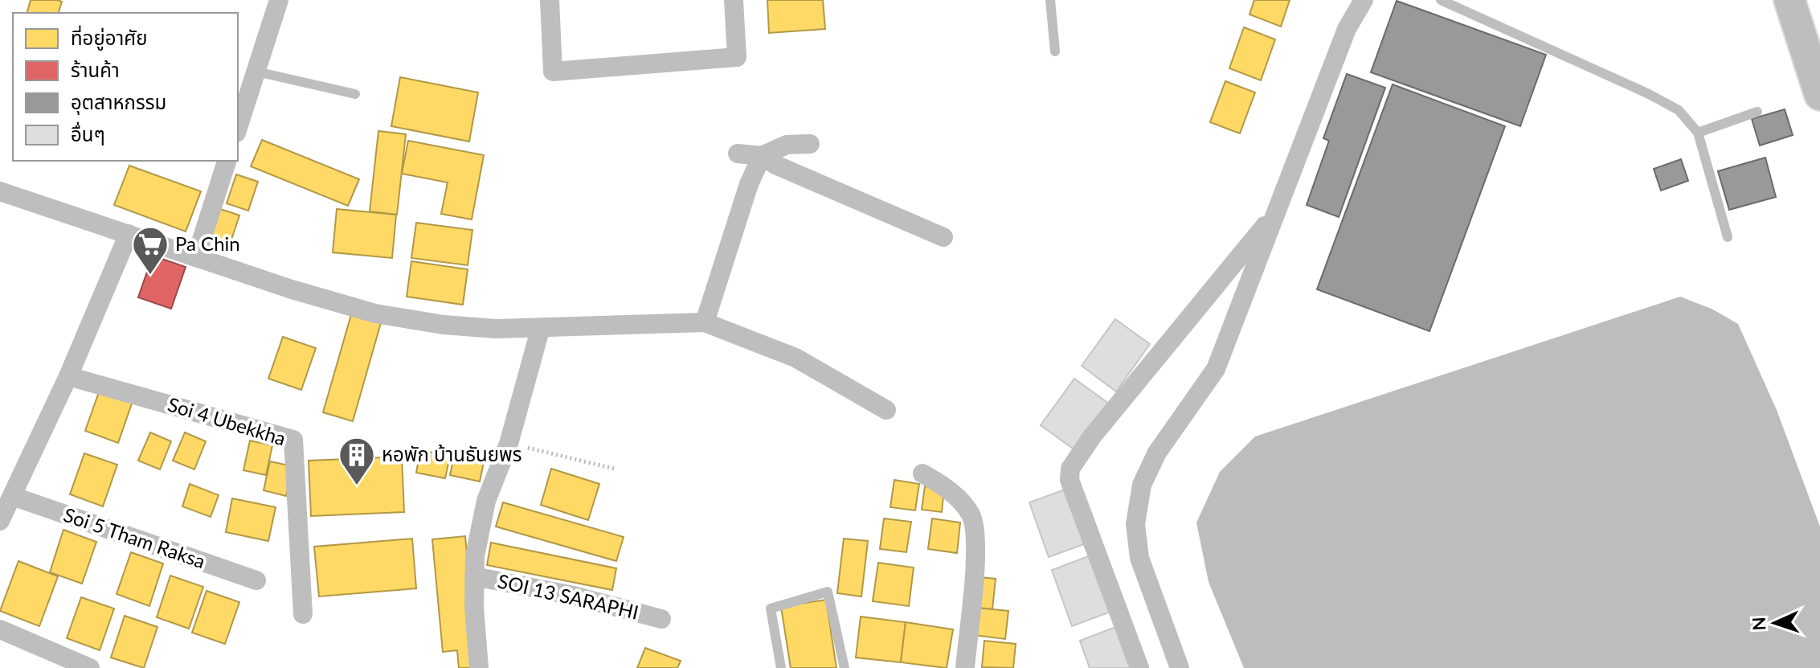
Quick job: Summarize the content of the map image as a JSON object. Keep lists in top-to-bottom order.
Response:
{
  "streets": {
    "street": ["Soi 4 Ubekkha", "Soi 5 Tham Raksa", "SOI 13 SARAPHI"]
  },
  "places": {
    "supermarket": ["Pa Chin"],
    "building": ["หอพัก บ้านธันยพร"]
  },
  "legend": [
    "ที่อยู่อาศัย",
    "ร้านค้า",
    "อุตสาหกรรม",
    "อื่นๆ"
  ],
  "north": "left"
}
